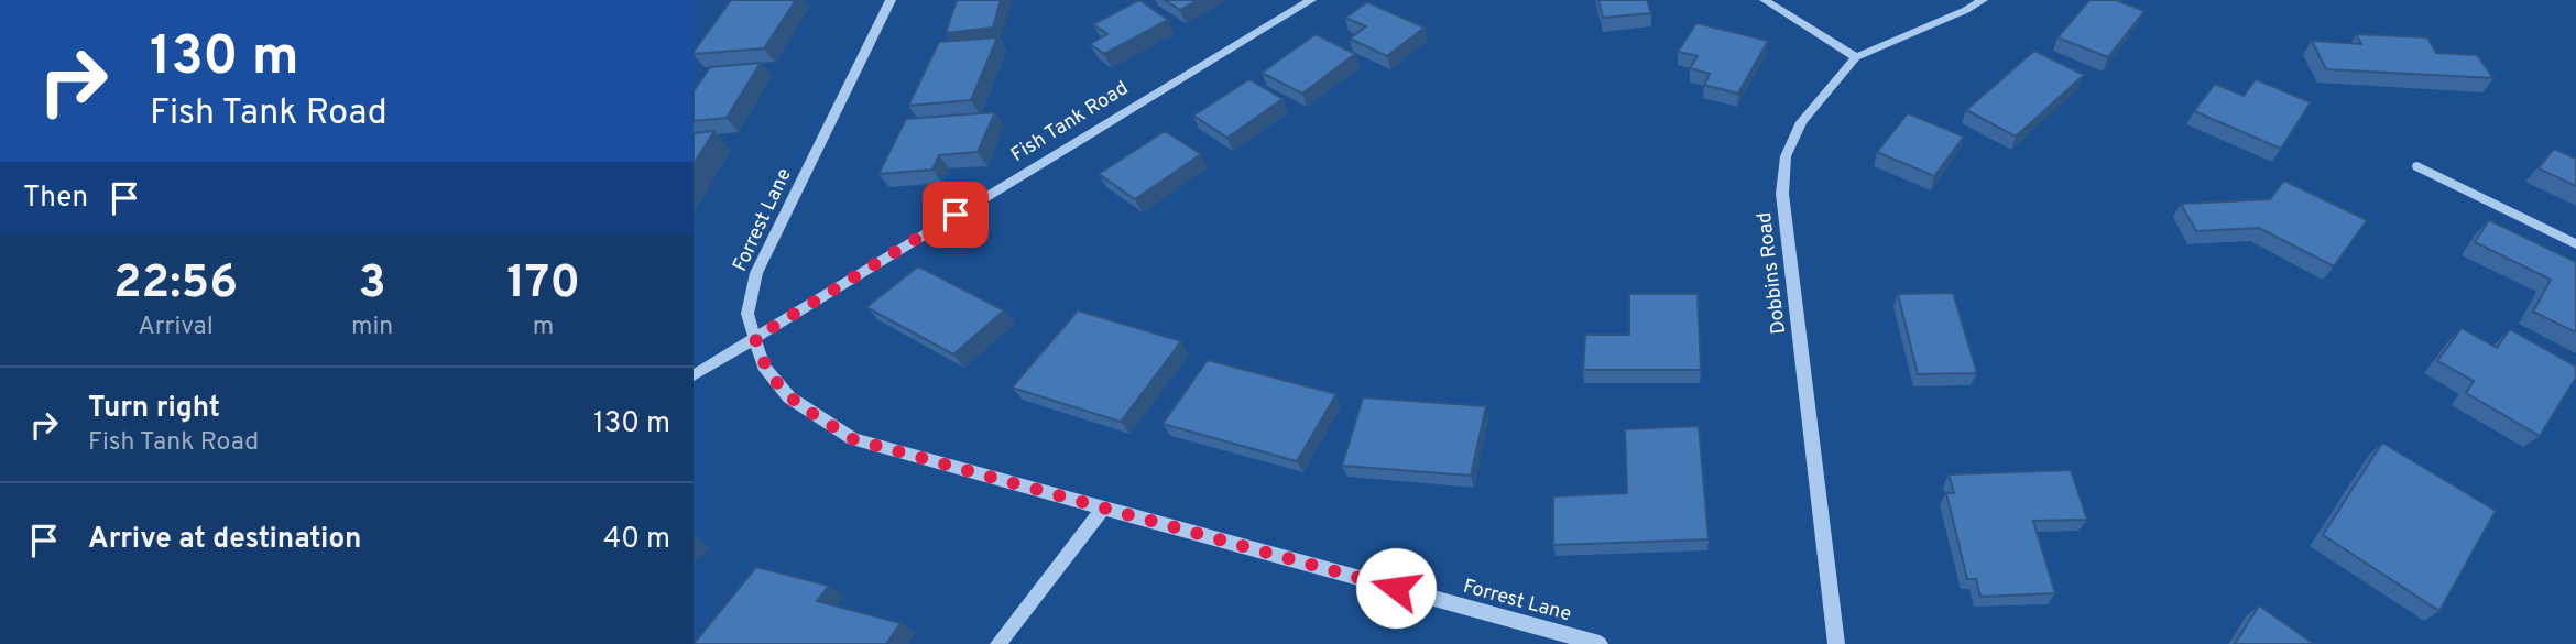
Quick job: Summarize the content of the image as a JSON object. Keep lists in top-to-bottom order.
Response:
{
  "streets": {
    "street": ["Fish Tank Road", "Forrest Lane", "Dobbins Road"]
  },
  "crossings": [
    ["Fish Tank Road", "Forrest Lane"]
  ],
  "page": {
    "turn": ["130 m", "Fish Tank Road"],
    "then": "Then",
    "eta": [
      "22:56",
      "Arrival",
      "3",
      "min",
      "170",
      "m"
    ],
    "list": [
      {
        "name": "Turn right",
        "note": "Fish Tank Road",
        "value": "130 m"
      },
      {
        "name": "Arrive at destination",
        "value": "40 m"
      }
    ]
  }
}
